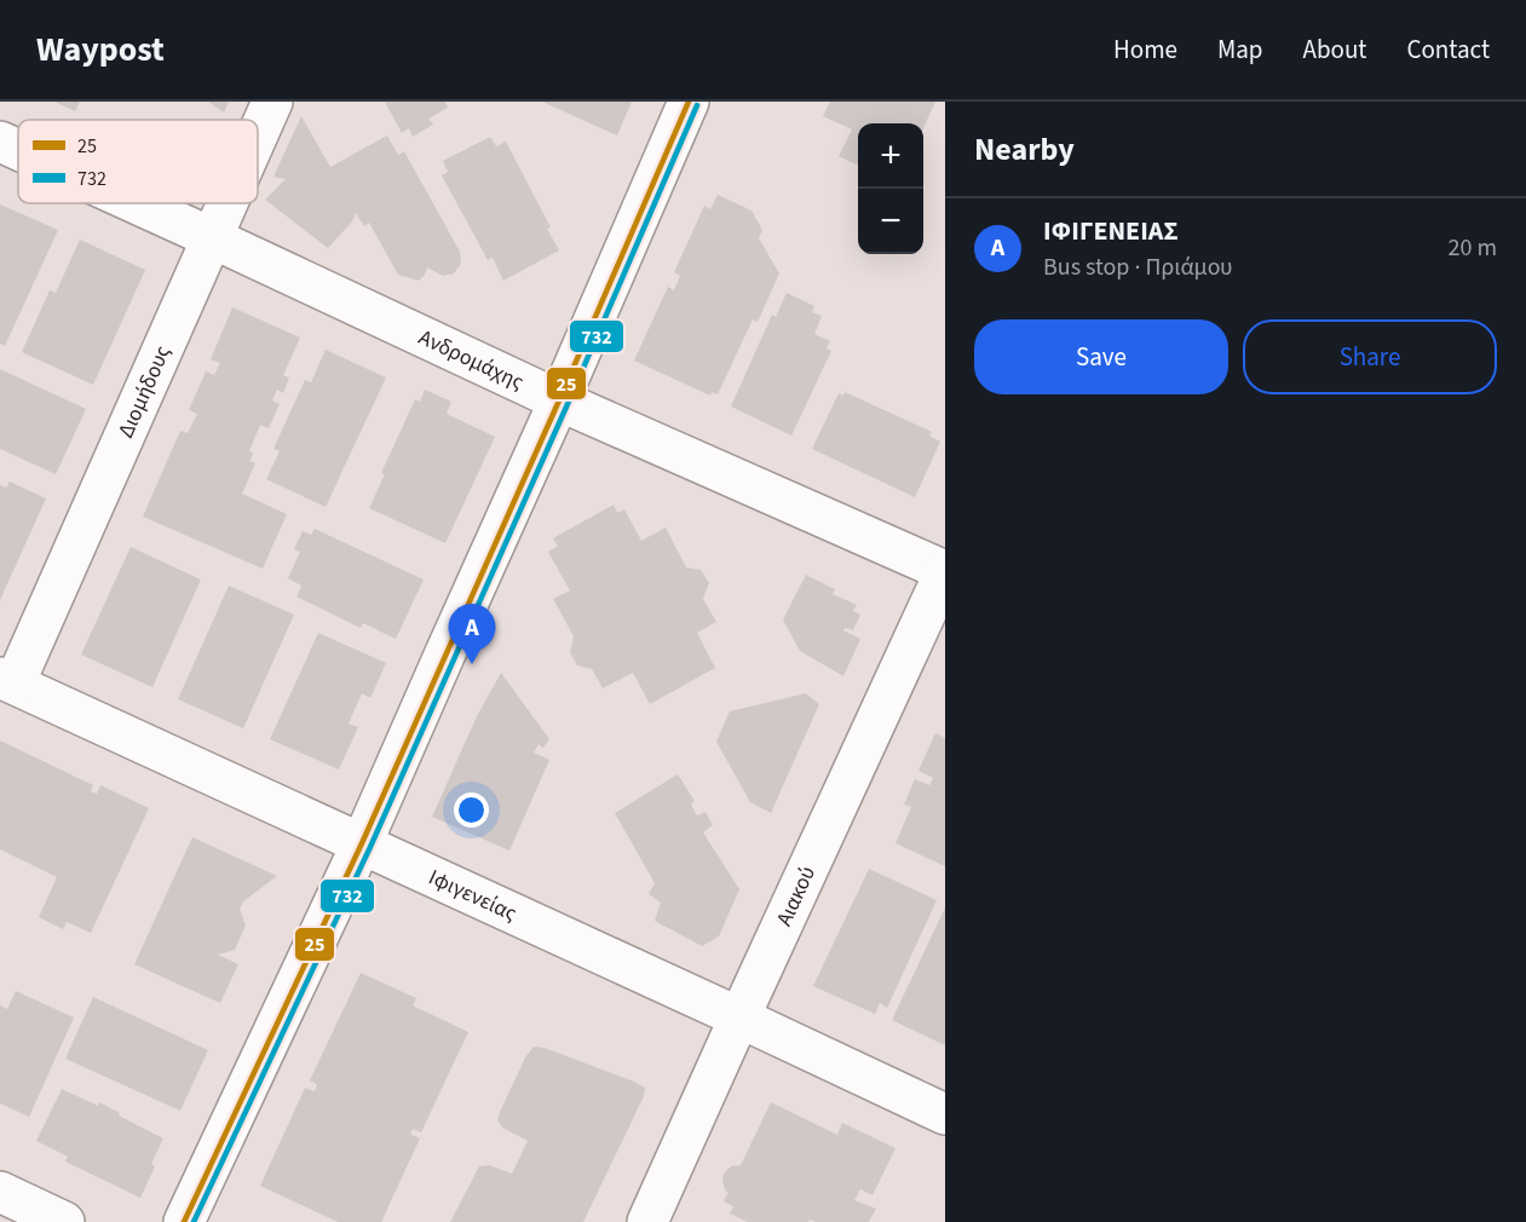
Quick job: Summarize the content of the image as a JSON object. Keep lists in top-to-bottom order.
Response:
{
  "streets": {
    "street": [
      "Ανδρομάχης",
      "Διομήδους",
      "Ιφιγενείας",
      "Αιακού"
    ]
  },
  "crossings": [
    ["Ανδρομάχης", "Διομήδους"],
    ["Ανδρομάχης", "Αιακού"],
    ["Διομήδους", "Ιφιγενείας"],
    ["Ιφιγενείας", "Αιακού"]
  ],
  "lines": ["transit line 25", "transit line 732"],
  "legend": ["25", "732"],
  "page": {
    "header": "Waypost",
    "nav": [
      "Home",
      "Map",
      "About",
      "Contact"
    ],
    "heading": "Nearby",
    "map_buttons": ["+", "−"],
    "list": [
      {
        "mark": "A",
        "name": "ΙΦΙΓΕΝΕΙΑΣ",
        "note": "Bus stop · Πριάμου",
        "value": "20 m"
      }
    ],
    "buttons": ["Save", "Share"],
    "pins": "A"
  }
}
